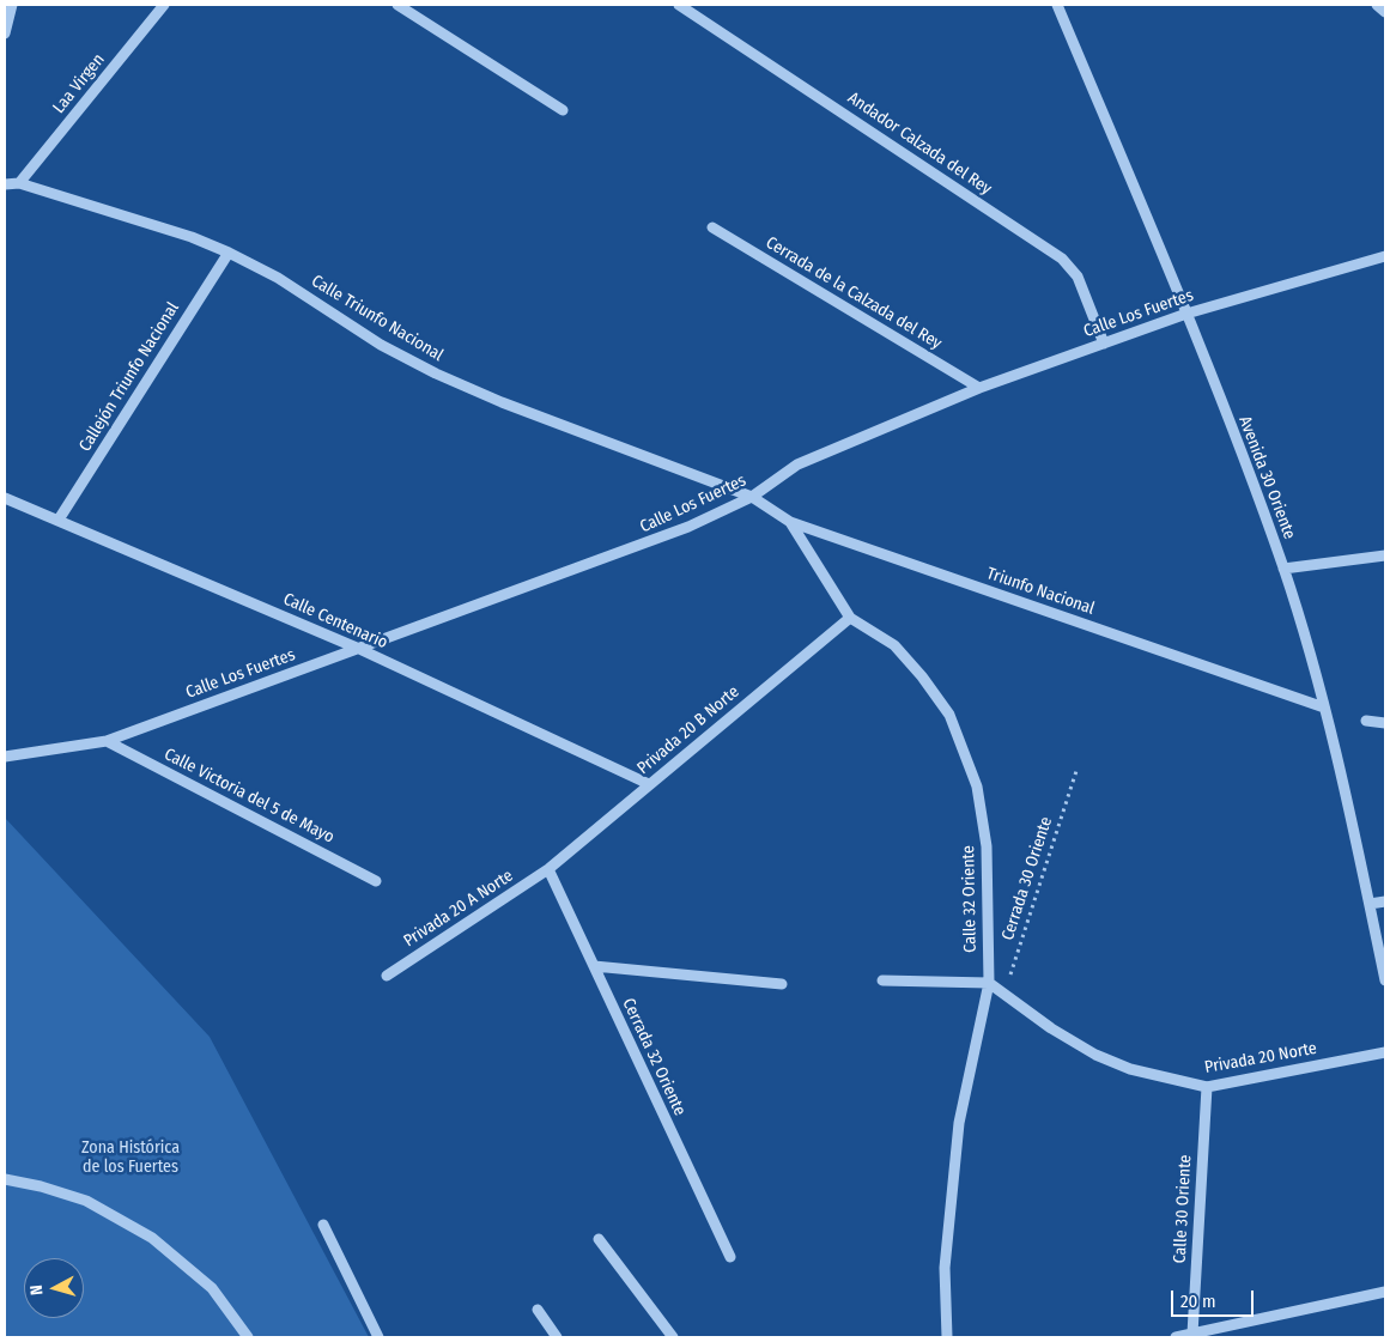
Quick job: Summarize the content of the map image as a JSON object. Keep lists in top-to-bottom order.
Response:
{
  "streets": {
    "street": [
      "Laa Virgen",
      "Andador Calzada del Rey",
      "Cerrada de la Calzada del Rey",
      "Calle Los Fuertes",
      "Calle Triunfo Nacional",
      "Callejón Triunfo Nacional",
      "Avenida 30 Oriente",
      "Triunfo Nacional",
      "Calle Centenario",
      "Privada 20 B Norte",
      "Calle Victoria del 5 de Mayo",
      "Calle 32 Oriente",
      "Privada 20 A Norte",
      "Cerrada 32 Oriente",
      "Privada 20 Norte",
      "Calle 30 Oriente"
    ],
    "path": ["Cerrada 30 Oriente"]
  },
  "crossings": [
    ["Laa Virgen", "Calle Triunfo Nacional"],
    ["Andador Calzada del Rey", "Calle Los Fuertes"],
    ["Cerrada de la Calzada del Rey", "Calle Los Fuertes"],
    ["Calle Los Fuertes", "Calle Triunfo Nacional"],
    ["Calle Los Fuertes", "Avenida 30 Oriente"],
    ["Calle Los Fuertes", "Triunfo Nacional"],
    ["Calle Los Fuertes", "Calle Centenario"],
    ["Calle Los Fuertes", "Calle Victoria del 5 de Mayo"],
    ["Calle Triunfo Nacional", "Callejón Triunfo Nacional"],
    ["Calle Triunfo Nacional", "Triunfo Nacional"],
    ["Callejón Triunfo Nacional", "Calle Centenario"],
    ["Avenida 30 Oriente", "Triunfo Nacional"],
    ["Triunfo Nacional", "Calle 32 Oriente"],
    ["Calle Centenario", "Privada 20 B Norte"],
    ["Privada 20 B Norte", "Calle 32 Oriente"],
    ["Privada 20 B Norte", "Privada 20 A Norte"],
    ["Privada 20 B Norte", "Cerrada 32 Oriente"],
    ["Cerrada 30 Oriente", "Privada 20 Norte"],
    ["Calle 32 Oriente", "Privada 20 Norte"],
    ["Privada 20 A Norte", "Cerrada 32 Oriente"],
    ["Privada 20 Norte", "Calle 30 Oriente"]
  ],
  "parks": ["Zona Histórica de los Fuertes"],
  "scale_bar": "20 m",
  "north": "left"
}
